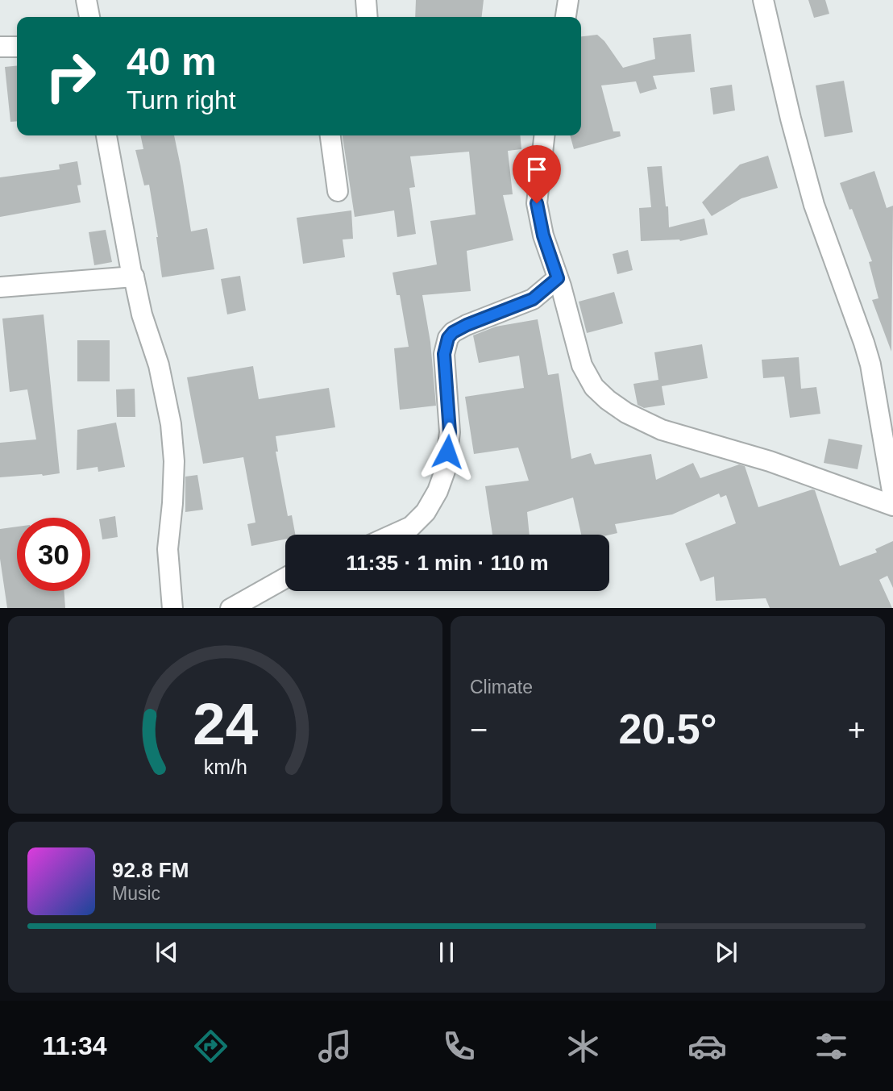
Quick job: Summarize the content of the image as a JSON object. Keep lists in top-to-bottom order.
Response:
{
  "page": {
    "turn": ["40 m", "Turn right"],
    "limit": "30",
    "trip": "11:35 · 1 min · 110 m",
    "tile": "Climate",
    "heat": ["−", "20.5°", "+"],
    "song": ["92.8 FM", "Music"],
    "tabs": "11:34",
    "gauge": ["24", "km/h"]
  }
}
